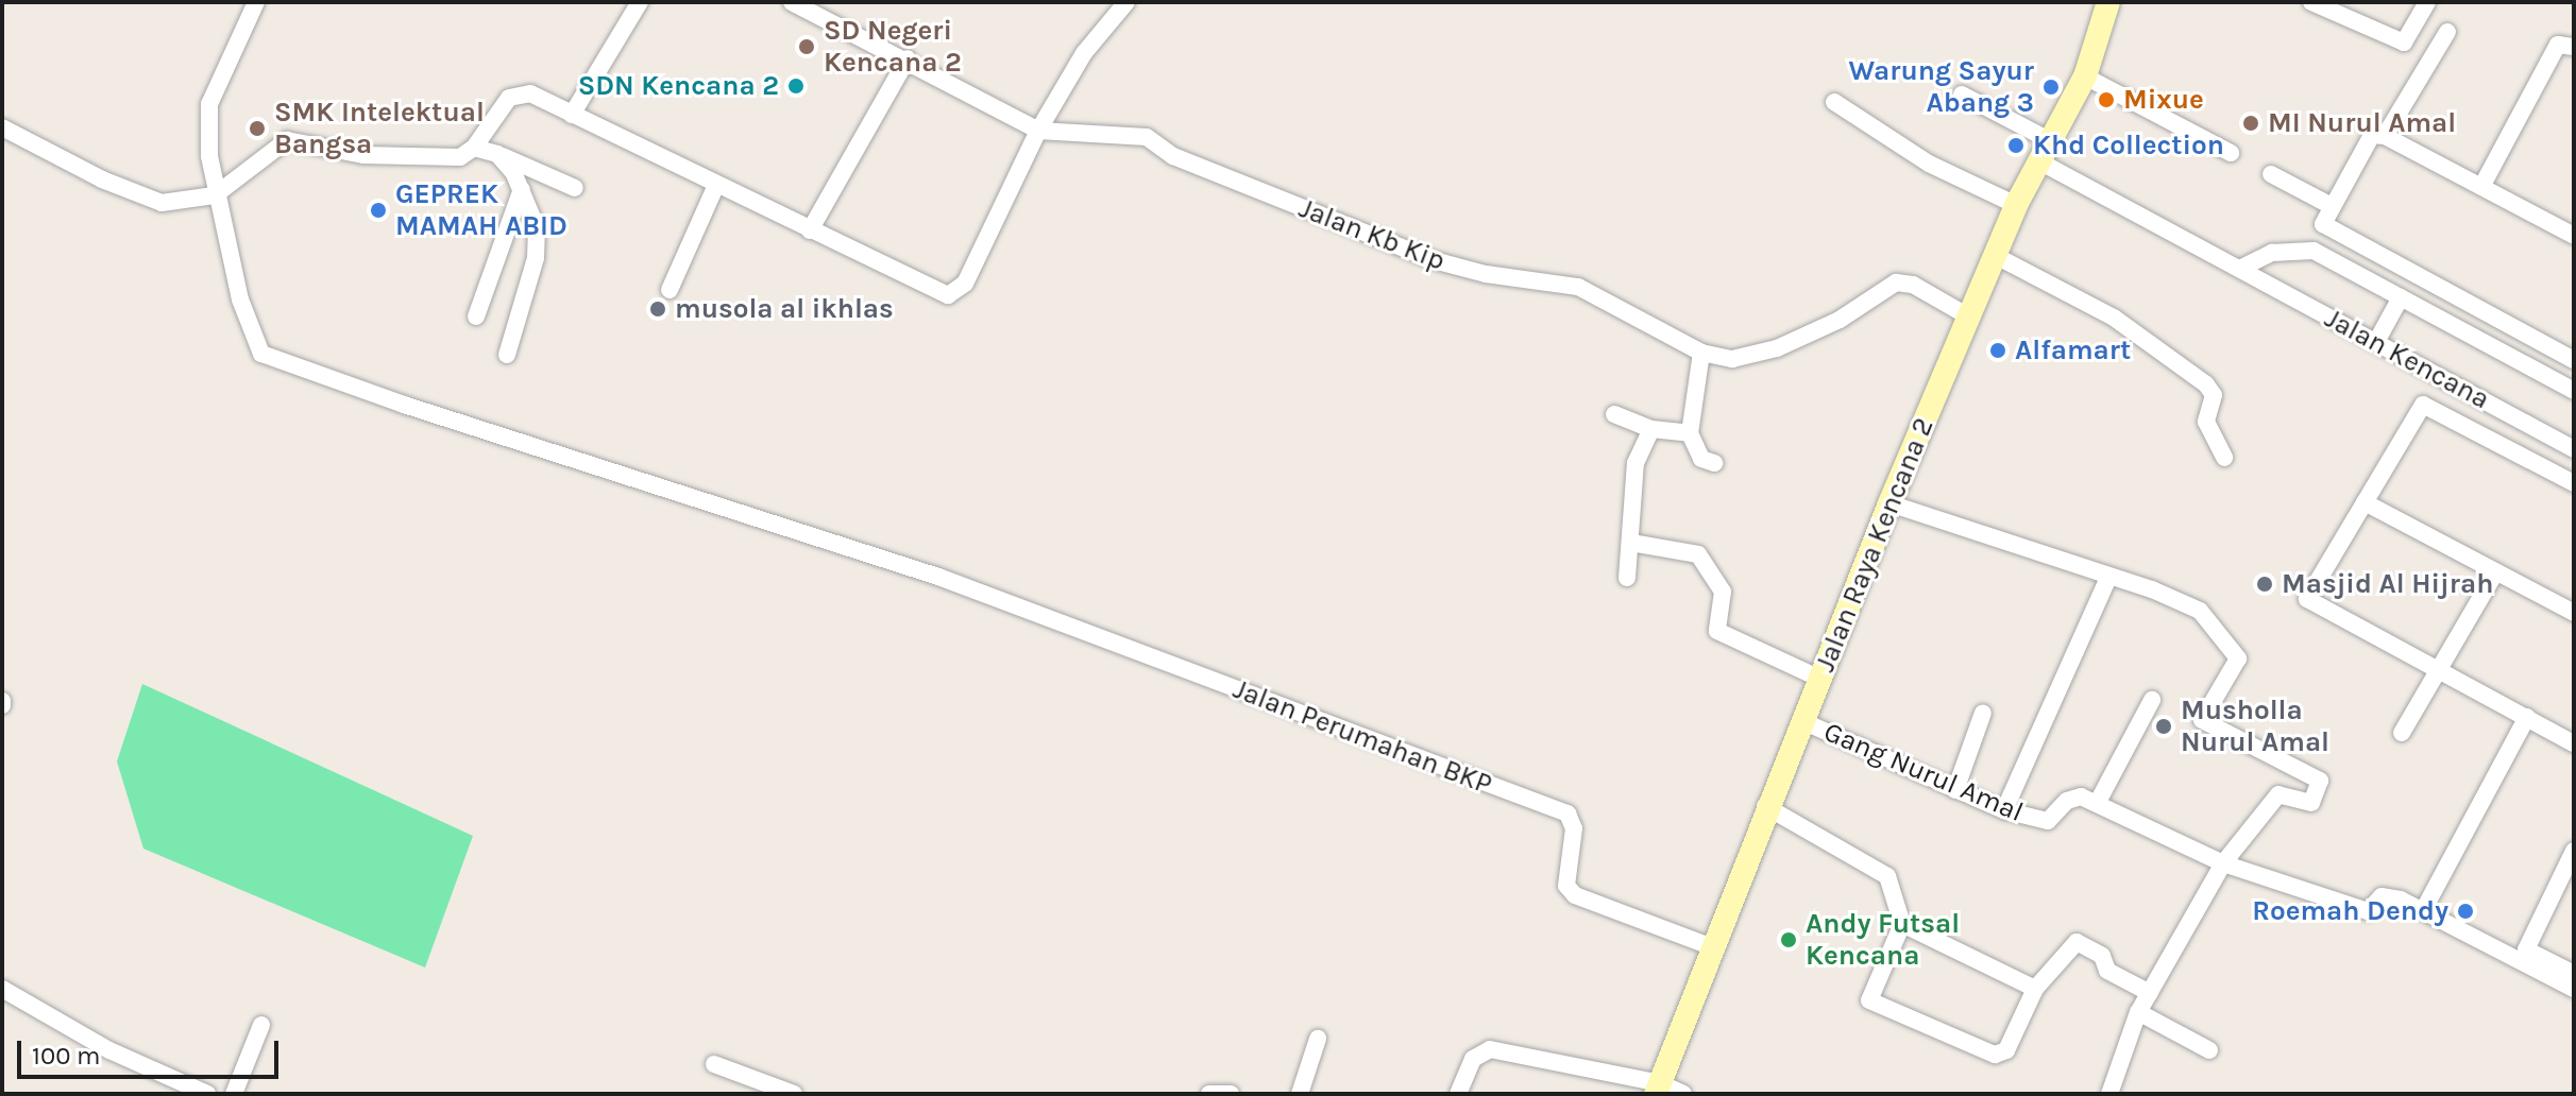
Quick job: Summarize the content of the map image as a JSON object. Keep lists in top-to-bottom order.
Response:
{
  "streets": {
    "street": [
      "Jalan Kb Kip",
      "Jalan Kencana",
      "Jalan Raya Kencana 2",
      "Jalan Perumahan BKP",
      "Gang Nurul Amal"
    ]
  },
  "crossings": [
    ["Jalan Kencana", "Jalan Raya Kencana 2"],
    ["Jalan Raya Kencana 2", "Jalan Perumahan BKP"],
    ["Jalan Raya Kencana 2", "Gang Nurul Amal"]
  ],
  "places": [
    "SD Negeri Kencana 2",
    "SDN Kencana 2",
    "Warung Sayur Abang 3",
    "Mixue",
    "MI Nurul Amal",
    "SMK Intelektual Bangsa",
    "Khd Collection",
    "GEPREK MAMAH ABID",
    "musola al ikhlas",
    "Alfamart",
    "Masjid Al Hijrah",
    "Musholla Nurul Amal",
    "Roemah Dendy",
    "Andy Futsal Kencana"
  ],
  "scale_bar": "100 m"
}
